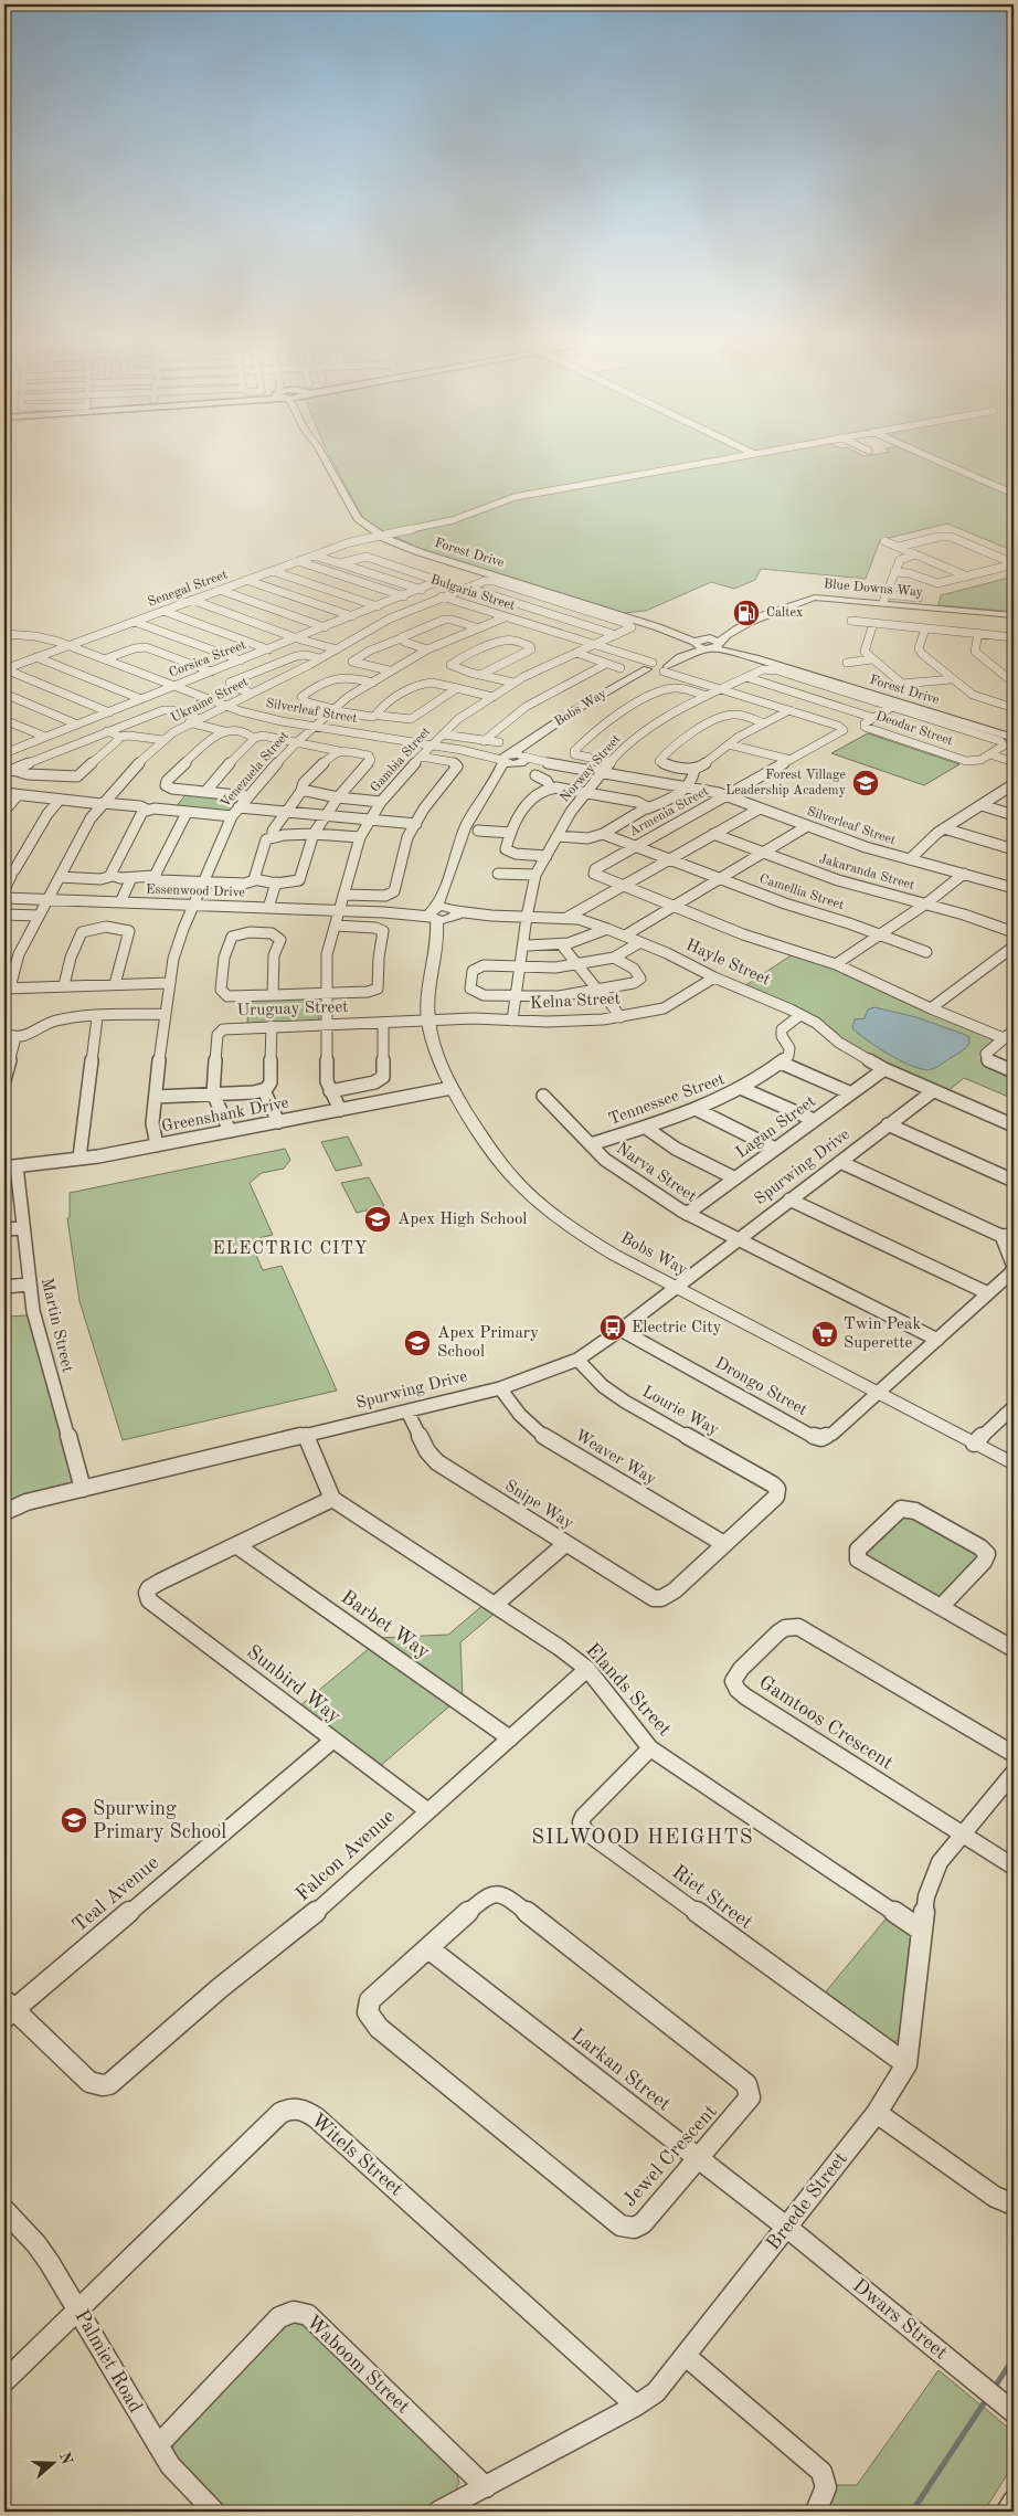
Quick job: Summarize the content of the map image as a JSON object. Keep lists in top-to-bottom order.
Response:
{
  "streets": {
    "street": [
      "Forest Drive",
      "Senegal Street",
      "Blue Downs Way",
      "Bulgaria Street",
      "Corsica Street",
      "Ukraine Street",
      "Bobs Way",
      "Silverleaf Street",
      "Deodar Street",
      "Gambia Street",
      "Norway Street",
      "Venezuela Street",
      "Armenia Street",
      "Jakaranda Street",
      "Essenwood Drive",
      "Camellia Street",
      "Hayle Street",
      "Kelna Street",
      "Uruguay Street",
      "Tennessee Street",
      "Greenshank Drive",
      "Lagan Street",
      "Spurwing Drive",
      "Narva Street",
      "Martin Street",
      "Drongo Street",
      "Lourie Way",
      "Weaver Way",
      "Snipe Way",
      "Barbet Way",
      "Sunbird Way",
      "Elands Street",
      "Gamtoos Crescent",
      "Falcon Avenue",
      "Teal Avenue",
      "Riet Street",
      "Larkan Street",
      "Witels Street",
      "Jewel Crescent",
      "Breede Street",
      "Dwars Street",
      "Palmiet Road",
      "Waboom Street"
    ]
  },
  "crossings": [
    ["Forest Drive", "Senegal Street"],
    ["Forest Drive", "Blue Downs Way"],
    ["Forest Drive", "Bobs Way"],
    ["Senegal Street", "Bulgaria Street"],
    ["Senegal Street", "Silverleaf Street"],
    ["Blue Downs Way", "Bobs Way"],
    ["Bulgaria Street", "Corsica Street"],
    ["Bulgaria Street", "Ukraine Street"],
    ["Bulgaria Street", "Bobs Way"],
    ["Bulgaria Street", "Gambia Street"],
    ["Bulgaria Street", "Norway Street"],
    ["Bulgaria Street", "Venezuela Street"],
    ["Bulgaria Street", "Armenia Street"],
    ["Corsica Street", "Silverleaf Street"],
    ["Ukraine Street", "Silverleaf Street"],
    ["Ukraine Street", "Gambia Street"],
    ["Ukraine Street", "Essenwood Drive"],
    ["Bobs Way", "Silverleaf Street"],
    ["Bobs Way", "Essenwood Drive"],
    ["Bobs Way", "Hayle Street"],
    ["Bobs Way", "Kelna Street"],
    ["Bobs Way", "Uruguay Street"],
    ["Bobs Way", "Greenshank Drive"],
    ["Bobs Way", "Spurwing Drive"],
    ["Bobs Way", "Drongo Street"],
    ["Silverleaf Street", "Gambia Street"],
    ["Silverleaf Street", "Norway Street"],
    ["Silverleaf Street", "Venezuela Street"],
    ["Silverleaf Street", "Armenia Street"],
    ["Deodar Street", "Norway Street"],
    ["Gambia Street", "Essenwood Drive"],
    ["Gambia Street", "Uruguay Street"],
    ["Gambia Street", "Greenshank Drive"],
    ["Norway Street", "Hayle Street"],
    ["Norway Street", "Kelna Street"],
    ["Venezuela Street", "Essenwood Drive"],
    ["Venezuela Street", "Greenshank Drive"],
    ["Armenia Street", "Camellia Street"],
    ["Hayle Street", "Kelna Street"],
    ["Hayle Street", "Lagan Street"],
    ["Kelna Street", "Uruguay Street"],
    ["Tennessee Street", "Narva Street"],
    ["Greenshank Drive", "Martin Street"],
    ["Lagan Street", "Narva Street"],
    ["Spurwing Drive", "Narva Street"],
    ["Spurwing Drive", "Martin Street"],
    ["Spurwing Drive", "Drongo Street"],
    ["Spurwing Drive", "Lourie Way"],
    ["Spurwing Drive", "Weaver Way"],
    ["Spurwing Drive", "Snipe Way"],
    ["Narva Street", "Drongo Street"],
    ["Lourie Way", "Weaver Way"],
    ["Lourie Way", "Snipe Way"],
    ["Weaver Way", "Snipe Way"],
    ["Barbet Way", "Sunbird Way"],
    ["Barbet Way", "Falcon Avenue"],
    ["Sunbird Way", "Falcon Avenue"],
    ["Sunbird Way", "Teal Avenue"],
    ["Elands Street", "Falcon Avenue"],
    ["Elands Street", "Riet Street"],
    ["Elands Street", "Breede Street"],
    ["Gamtoos Crescent", "Breede Street"],
    ["Falcon Avenue", "Teal Avenue"],
    ["Riet Street", "Breede Street"],
    ["Larkan Street", "Jewel Crescent"],
    ["Larkan Street", "Breede Street"],
    ["Larkan Street", "Dwars Street"],
    ["Witels Street", "Breede Street"],
    ["Witels Street", "Palmiet Road"],
    ["Breede Street", "Dwars Street"],
    ["Breede Street", "Waboom Street"],
    ["Palmiet Road", "Waboom Street"]
  ],
  "districts": ["ELECTRIC CITY", "SILWOOD HEIGHTS"],
  "places": {
    "fuel station": ["Caltex"],
    "school or university": [
      "Forest Village Leadership Academy",
      "Apex High School",
      "Apex Primary School",
      "Spurwing Primary School"
    ],
    "bus stop": ["Electric City"],
    "supermarket": ["Twin Peak Superette"]
  },
  "north": "right"
}
